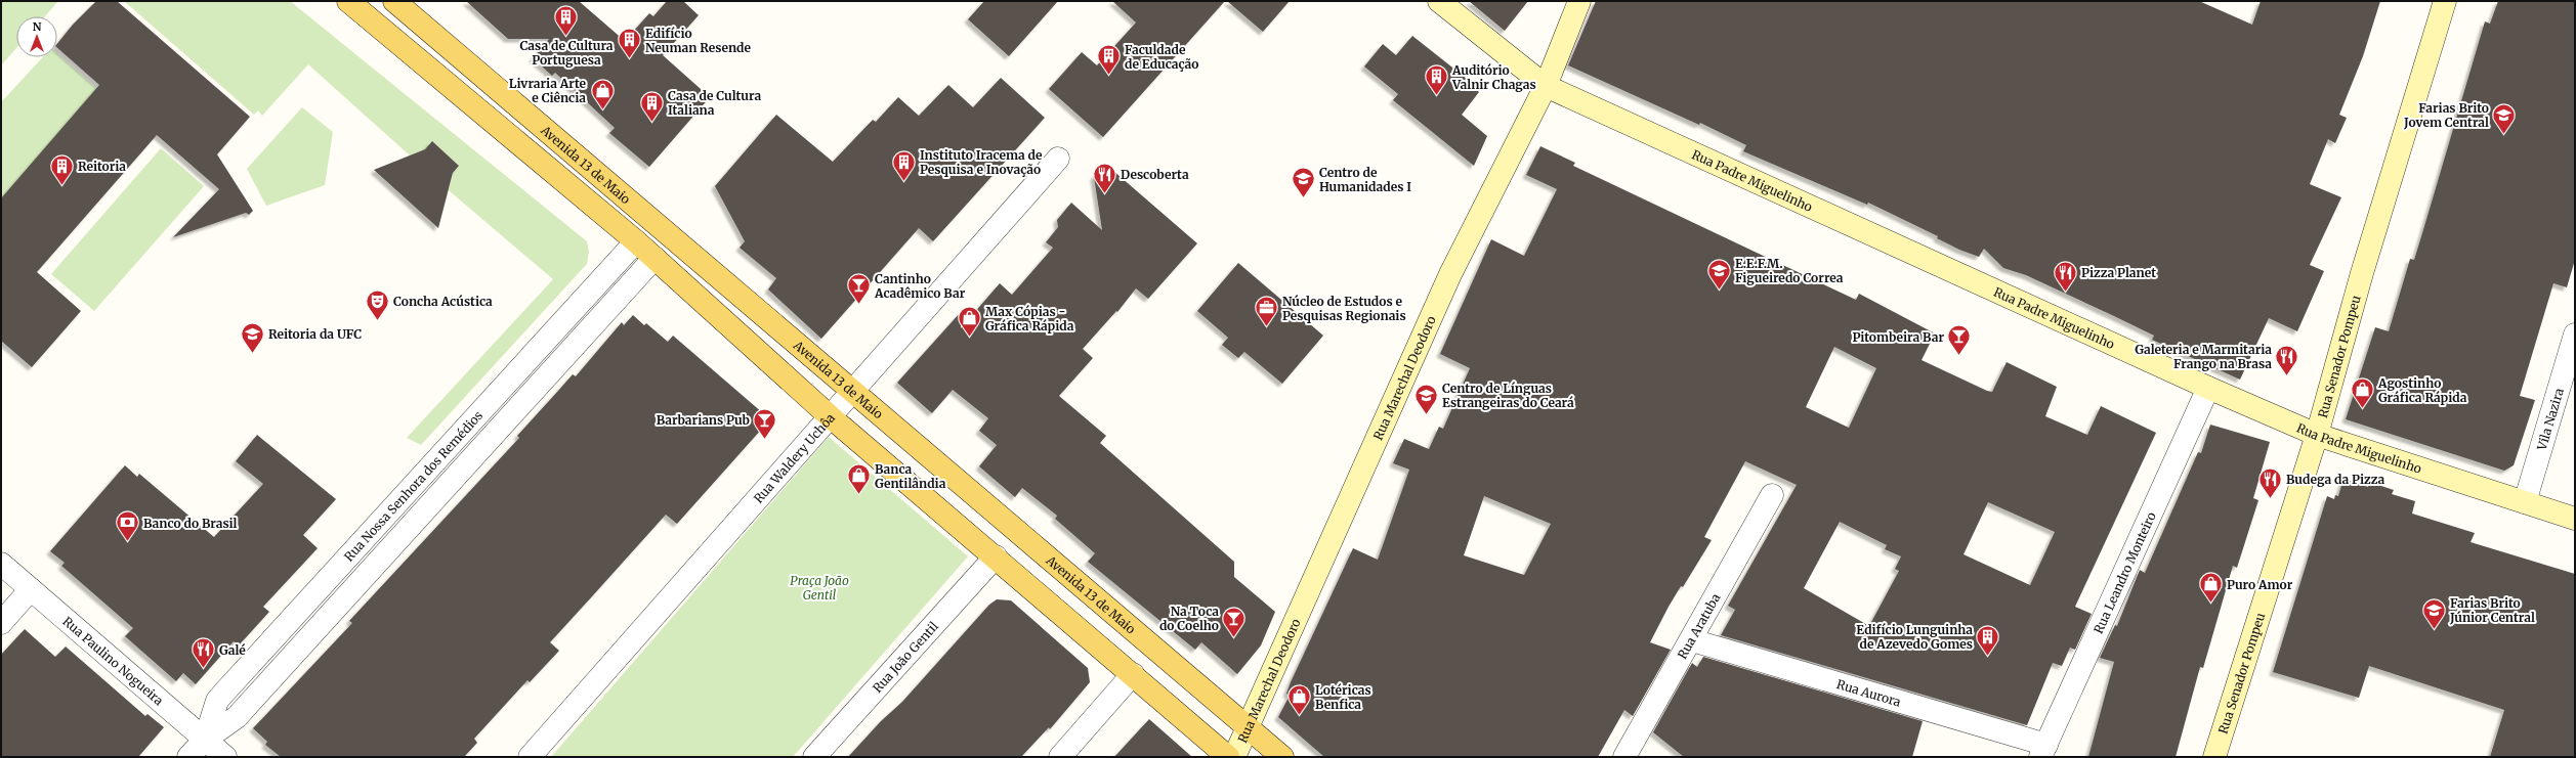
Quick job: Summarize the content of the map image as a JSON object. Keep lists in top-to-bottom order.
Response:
{
  "streets": {
    "main road": ["Avenida 13 de Maio"],
    "street": [
      "Rua Padre Miguelinho",
      "Rua Senador Pompeu",
      "Rua Marechal Deodoro",
      "Vila Nazira",
      "Rua Waldery Uchôa",
      "Rua Nossa Senhora dos Remédios",
      "Rua Leandro Monteiro",
      "Rua Aratuba",
      "Rua João Gentil",
      "Rua Paulino Nogueira",
      "Rua Aurora"
    ]
  },
  "crossings": [
    ["Avenida 13 de Maio", "Rua Marechal Deodoro"],
    ["Avenida 13 de Maio", "Rua Waldery Uchôa"],
    ["Rua Padre Miguelinho", "Rua Senador Pompeu"],
    ["Rua Padre Miguelinho", "Rua Marechal Deodoro"],
    ["Rua Padre Miguelinho", "Vila Nazira"],
    ["Rua Padre Miguelinho", "Rua Leandro Monteiro"],
    ["Rua Nossa Senhora dos Remédios", "Rua Paulino Nogueira"],
    ["Rua Leandro Monteiro", "Rua Aurora"],
    ["Rua Aratuba", "Rua Aurora"]
  ],
  "parks": ["Praça João Gentil"],
  "places": {
    "building": [
      "Casa de Cultura Portuguesa",
      "Edifício Neuman Resende",
      "Faculdade de Educação",
      "Auditório Valnir Chagas",
      "Casa de Cultura Italiana",
      "Instituto Iracema de Pesquisa e Inovação",
      "Reitoria",
      "Edifício Lunguinha de Azevedo Gomes"
    ],
    "shop": [
      "Livraria Arte e Ciência",
      "Max Cópias - Gráfica Rápida",
      "Agostinho Gráfica Rápida",
      "Banca Gentilândia",
      "Puro Amor",
      "Lotéricas Benfica"
    ],
    "school or university": [
      "Farias Brito Jovem Central",
      "Centro de Humanidades I",
      "E.E.F.M. Figueiredo Correa",
      "Reitoria da UFC",
      "Centro de Línguas Estrangeiras do Ceará",
      "Farias Brito Júnior Central"
    ],
    "restaurant": [
      "Descoberta",
      "Pizza Planet",
      "Galeteria e Marmitaria Frango na Brasa",
      "Budega da Pizza",
      "Galé"
    ],
    "bar": [
      "Cantinho Acadêmico Bar",
      "Pitombeira Bar",
      "Barbarians Pub",
      "Na Toca do Coelho"
    ],
    "theatre": ["Concha Acústica"],
    "office": ["Núcleo de Estudos e Pesquisas Regionais"],
    "bank": ["Banco do Brasil"]
  },
  "north": "top"
}
